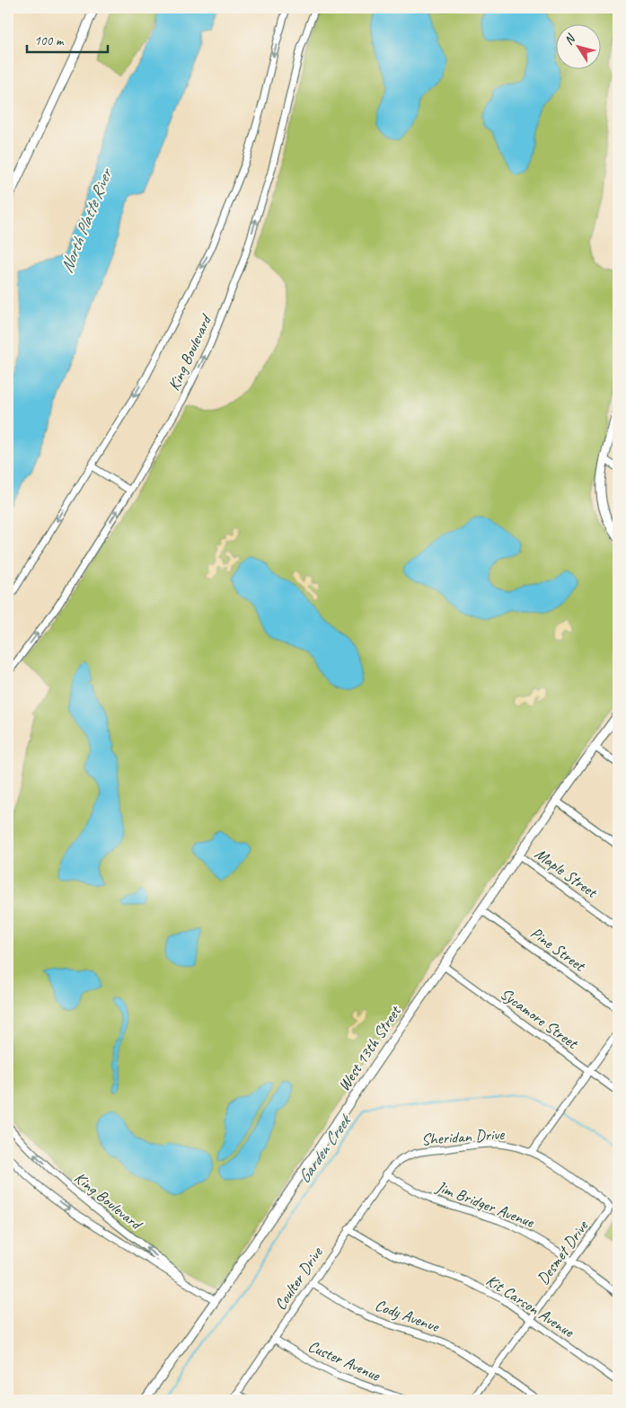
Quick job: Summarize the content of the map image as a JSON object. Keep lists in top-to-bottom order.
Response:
{
  "streets": {
    "main road": ["West 13th Street"],
    "street": [
      "King Boulevard",
      "Maple Street",
      "Pine Street",
      "Sycamore Street",
      "Sheridan Drive",
      "Jim Bridger Avenue",
      "Desmet Drive",
      "Coulter Drive",
      "Kit Carson Avenue",
      "Cody Avenue",
      "Custer Avenue"
    ]
  },
  "crossings": [
    ["King Boulevard", "West 13th Street"],
    ["Maple Street", "West 13th Street"],
    ["Pine Street", "West 13th Street"],
    ["Sycamore Street", "West 13th Street"],
    ["Sheridan Drive", "Jim Bridger Avenue"],
    ["Sheridan Drive", "Desmet Drive"],
    ["Sheridan Drive", "Coulter Drive"],
    ["Jim Bridger Avenue", "Desmet Drive"],
    ["Jim Bridger Avenue", "Coulter Drive"],
    ["Desmet Drive", "Kit Carson Avenue"],
    ["Desmet Drive", "Cody Avenue"],
    ["Coulter Drive", "Kit Carson Avenue"],
    ["Coulter Drive", "Cody Avenue"],
    ["Coulter Drive", "Custer Avenue"]
  ],
  "water": ["North Platte River", "Garden Creek"],
  "scale_bar": "100 m",
  "north": "top left"
}
